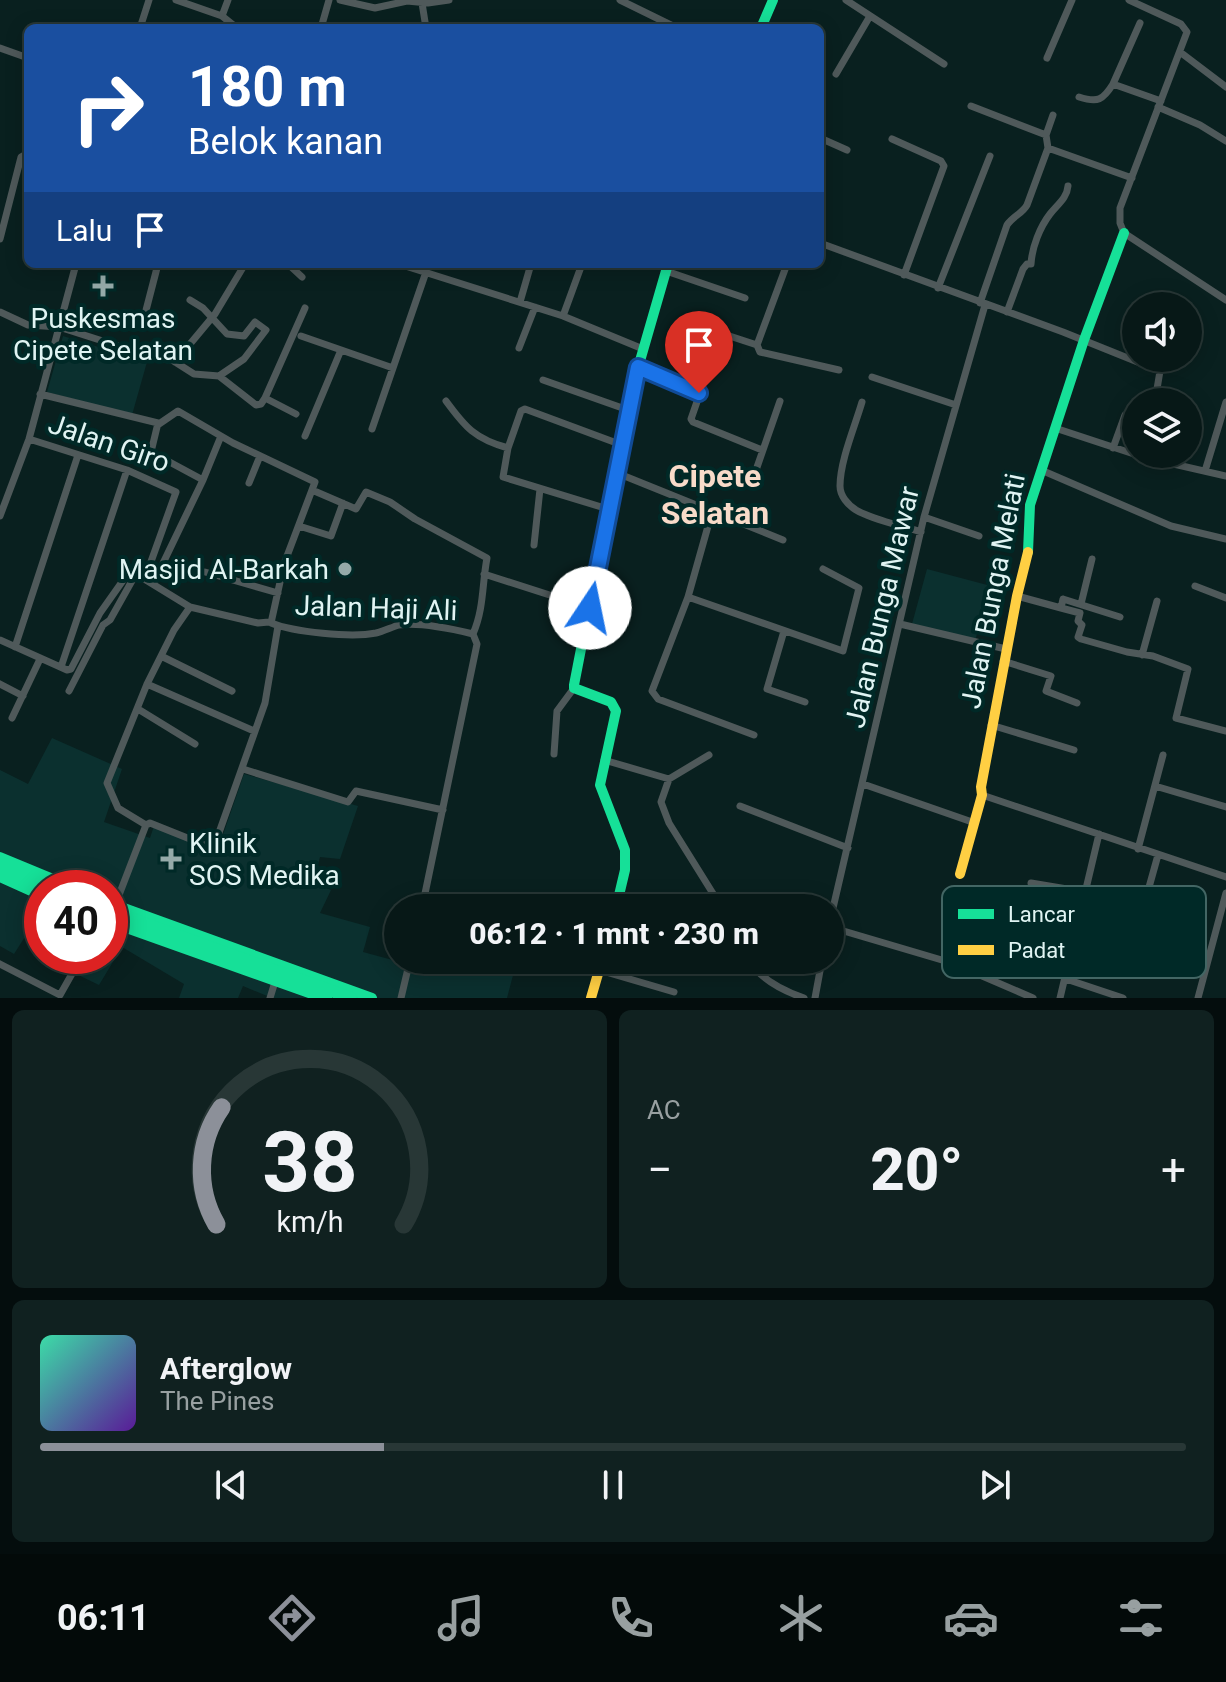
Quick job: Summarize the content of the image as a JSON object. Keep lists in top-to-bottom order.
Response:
{
  "streets": {
    "street": [
      "Jalan Giro",
      "Jalan Bunga Melati",
      "Jalan Bunga Mawar",
      "Jalan Haji Ali"
    ]
  },
  "districts": ["Cipete Selatan"],
  "places": {
    "health": ["Puskesmas Cipete Selatan", "Klinik SOS Medika"],
    "other": ["Masjid Al-Barkah"]
  },
  "legend": ["Lancar", "Padat"],
  "page": {
    "turn": ["180 m", "Belok kanan"],
    "then": "Lalu",
    "limit": "40",
    "trip": "06:12 · 1 mnt · 230 m",
    "tile": "AC",
    "heat": ["−", "20°", "+"],
    "song": ["Afterglow", "The Pines"],
    "tabs": "06:11",
    "gauge": ["38", "km/h"]
  }
}
